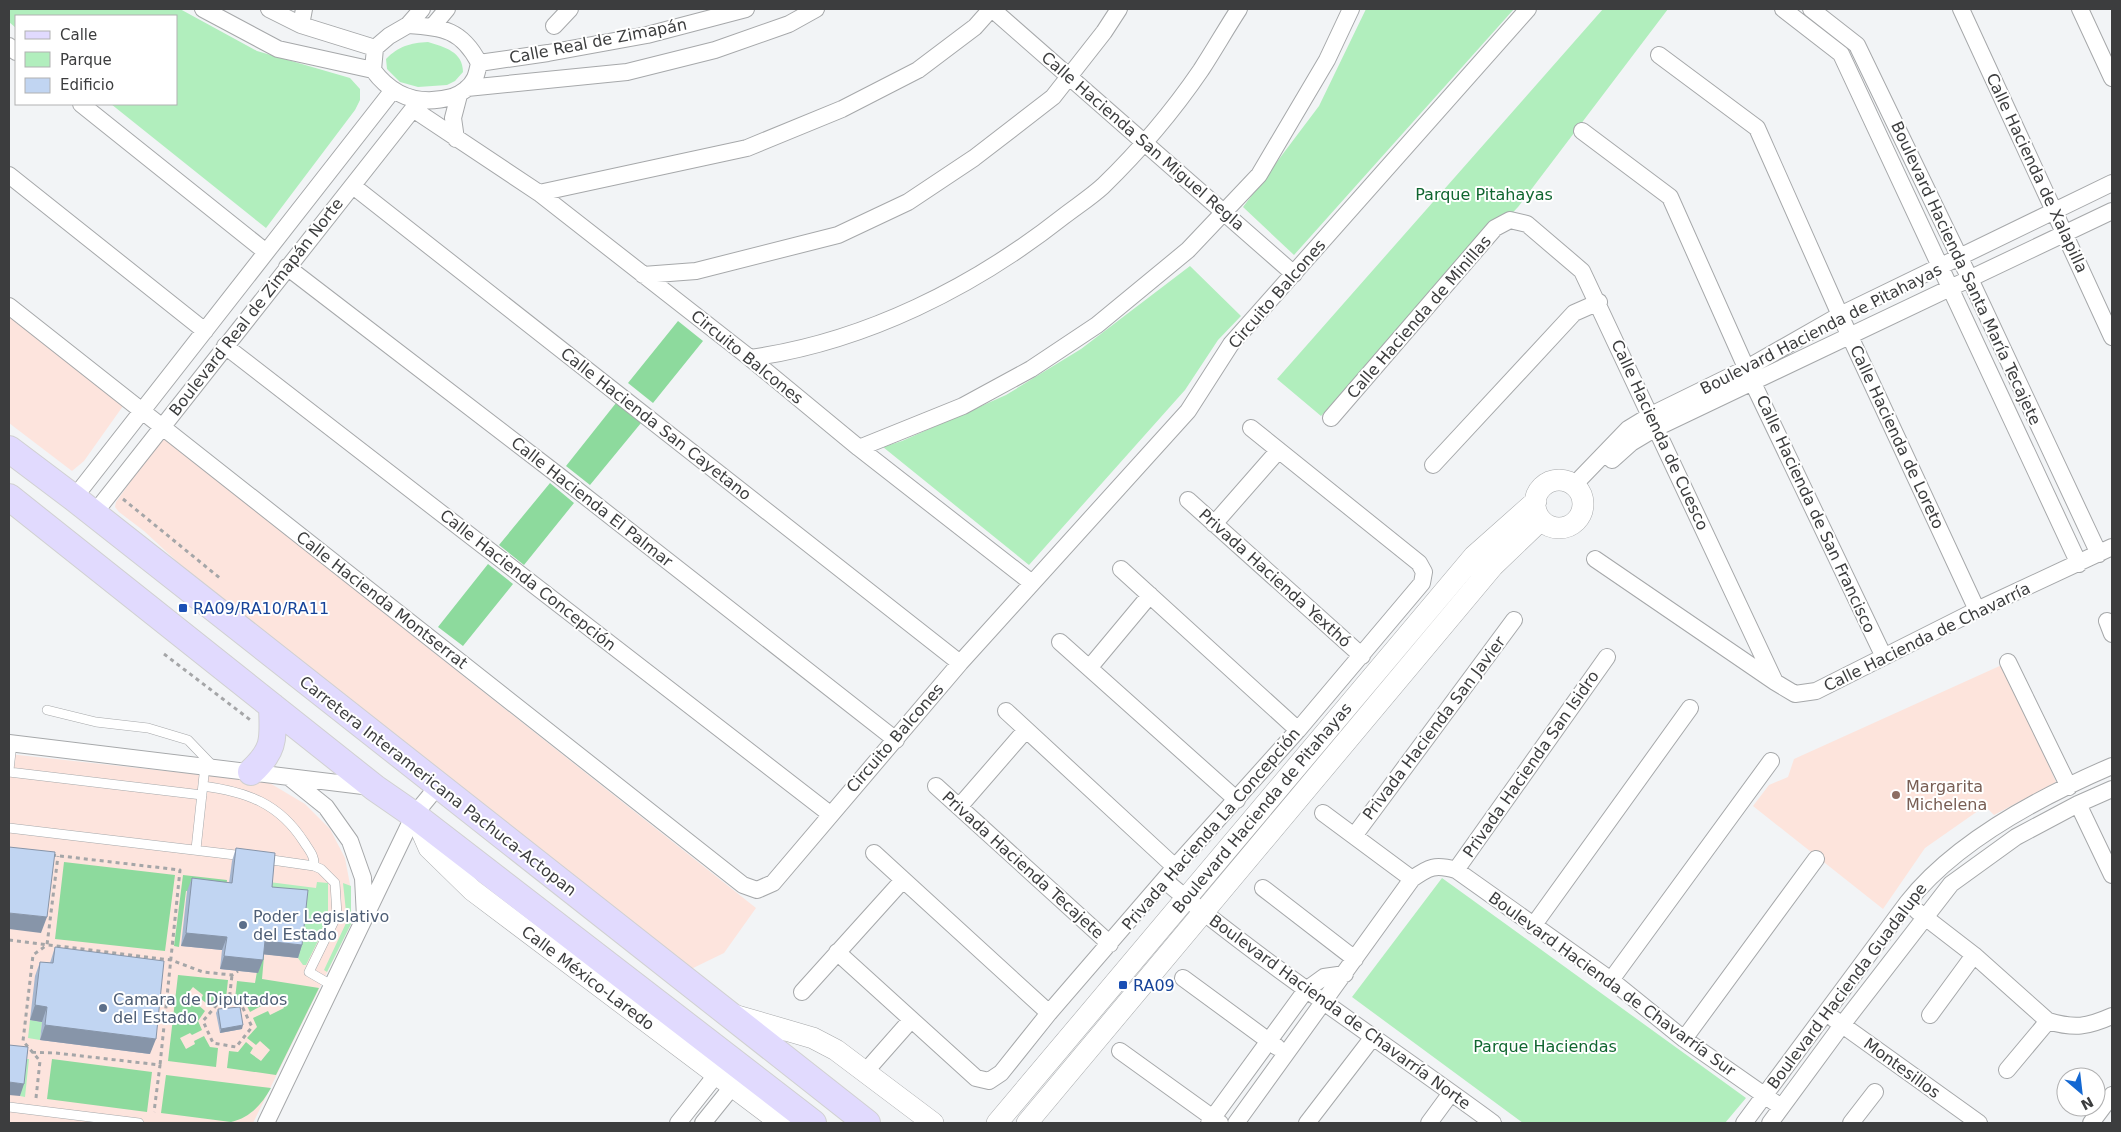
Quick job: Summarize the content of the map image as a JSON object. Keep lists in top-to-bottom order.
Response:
{
  "streets": {
    "main road": ["Carretera Interamericana Pachuca-Actopan"],
    "street": [
      "Calle Real de Zimapán",
      "Calle Hacienda San Miguel Regla",
      "Calle Hacienda de Xalapilla",
      "Boulevard Hacienda Santa María Tecajete",
      "Circuito Balcones",
      "Boulevard Real de Zimapán Norte",
      "Calle Hacienda de Minillas",
      "Boulevard Hacienda de Pitahayas",
      "Calle Hacienda San Cayetano",
      "Calle Hacienda de Cuesco",
      "Calle Hacienda de Loreto",
      "Calle Hacienda El Palmar",
      "Calle Hacienda de San Francisco",
      "Privada Hacienda Yexthó",
      "Calle Hacienda Concepción",
      "Calle Hacienda Montserrat",
      "Calle Hacienda de Chavarría",
      "Privada Hacienda San Javier",
      "Privada Hacienda San Isidro",
      "Privada Hacienda La Concepción",
      "Privada Hacienda Tecajete",
      "Calle México-Laredo",
      "Boulevard Hacienda de Chavarría Sur",
      "Boulevard Hacienda Guadalupe",
      "Boulevard Hacienda de Chavarría Norte",
      "Montesillos"
    ]
  },
  "crossings": [
    ["Calle Real de Zimapán", "Circuito Balcones"],
    ["Calle Real de Zimapán", "Boulevard Real de Zimapán Norte"],
    ["Calle Hacienda San Miguel Regla", "Circuito Balcones"],
    ["Calle Hacienda de Xalapilla", "Boulevard Hacienda de Pitahayas"],
    ["Boulevard Hacienda Santa María Tecajete", "Boulevard Hacienda de Pitahayas"],
    ["Boulevard Hacienda Santa María Tecajete", "Calle Hacienda de Chavarría"],
    ["Circuito Balcones", "Boulevard Real de Zimapán Norte"],
    ["Circuito Balcones", "Calle Hacienda San Cayetano"],
    ["Circuito Balcones", "Calle Hacienda El Palmar"],
    ["Circuito Balcones", "Calle Hacienda Concepción"],
    ["Circuito Balcones", "Calle Hacienda Montserrat"],
    ["Boulevard Real de Zimapán Norte", "Calle Hacienda San Cayetano"],
    ["Boulevard Real de Zimapán Norte", "Calle Hacienda El Palmar"],
    ["Boulevard Real de Zimapán Norte", "Calle Hacienda Concepción"],
    ["Boulevard Real de Zimapán Norte", "Calle Hacienda Montserrat"],
    ["Boulevard Real de Zimapán Norte", "Carretera Interamericana Pachuca-Actopan"],
    ["Calle Hacienda de Minillas", "Calle Hacienda de Cuesco"],
    ["Boulevard Hacienda de Pitahayas", "Calle Hacienda de Cuesco"],
    ["Boulevard Hacienda de Pitahayas", "Calle Hacienda de Loreto"],
    ["Boulevard Hacienda de Pitahayas", "Calle Hacienda de San Francisco"],
    ["Boulevard Hacienda de Pitahayas", "Boulevard Hacienda de Chavarría Norte"],
    ["Calle Hacienda de Cuesco", "Calle Hacienda de Chavarría"],
    ["Calle Hacienda de Loreto", "Calle Hacienda de Chavarría"],
    ["Calle Hacienda de San Francisco", "Calle Hacienda de Chavarría"],
    ["Privada Hacienda Yexthó", "Privada Hacienda La Concepción"],
    ["Privada Hacienda San Isidro", "Boulevard Hacienda de Chavarría Sur"],
    ["Privada Hacienda La Concepción", "Privada Hacienda Tecajete"],
    ["Privada Hacienda La Concepción", "Boulevard Hacienda de Chavarría Norte"],
    ["Boulevard Hacienda de Chavarría Sur", "Boulevard Hacienda Guadalupe"],
    ["Boulevard Hacienda Guadalupe", "Montesillos"]
  ],
  "parks": ["Parque Pitahayas", "Parque Haciendas"],
  "places": {
    "transit": ["RA09/RA10/RA11", "RA09"],
    "other": ["Margarita Michelena", "Poder Legislativo del Estado", "Camara de Diputados del Estado"]
  },
  "legend": ["Calle", "Parque", "Edificio"],
  "north": "bottom right"
}
